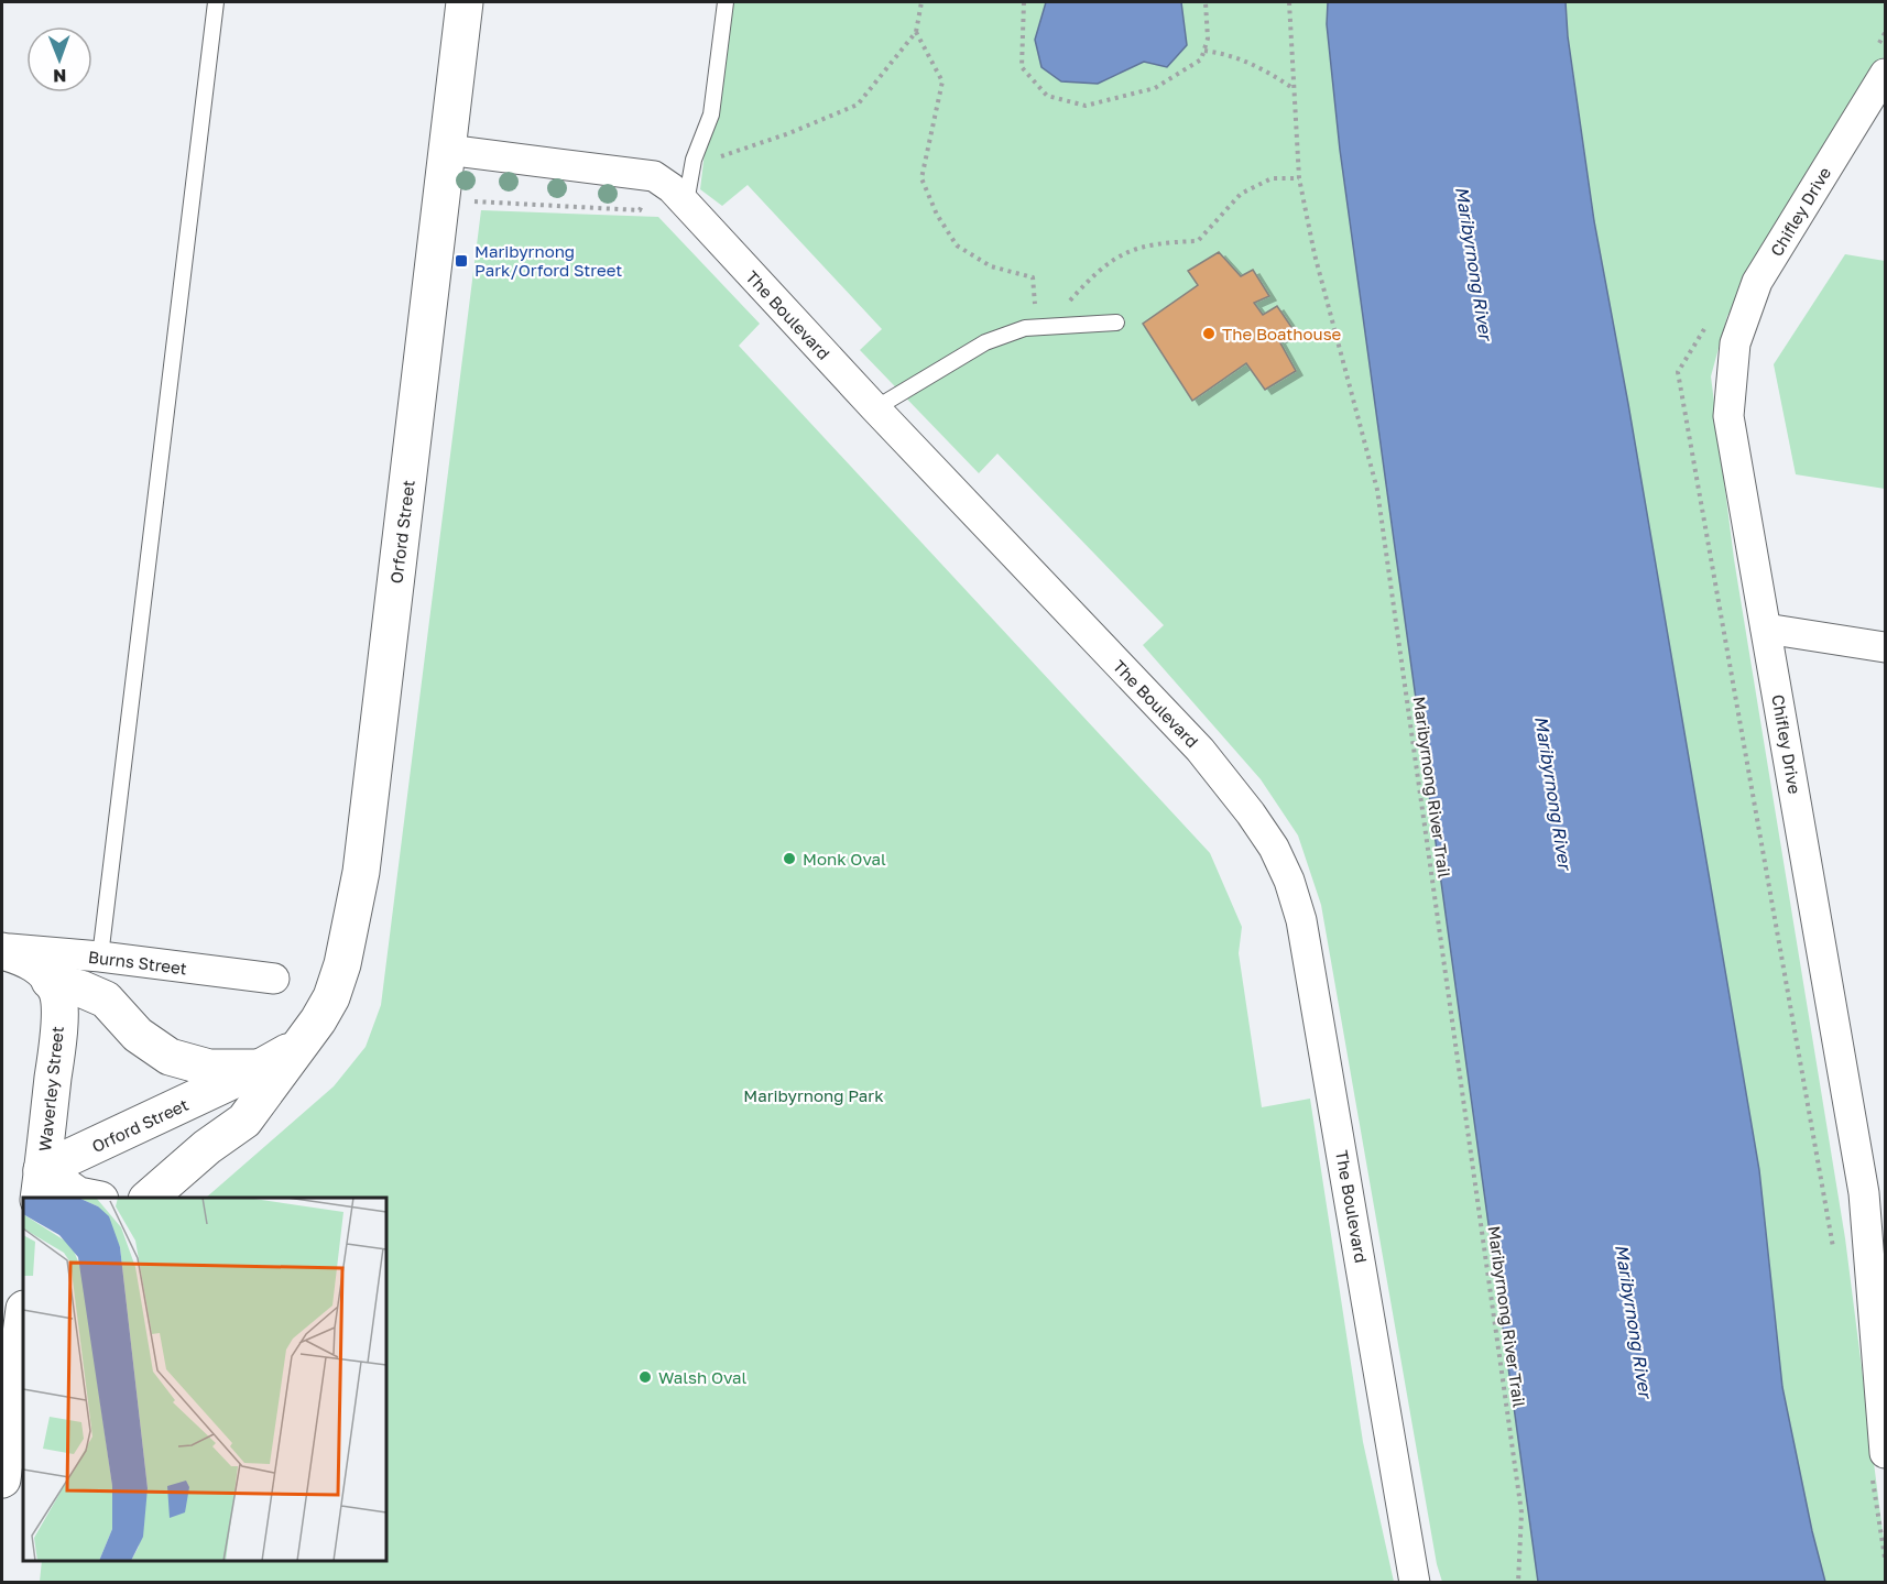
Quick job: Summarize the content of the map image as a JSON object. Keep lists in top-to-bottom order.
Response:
{
  "streets": {
    "main road": ["Orford Street", "Burns Street", "Waverley Street"],
    "street": ["Chifley Drive", "The Boulevard"],
    "path": ["Maribyrnong River Trail"]
  },
  "crossings": [
    ["Orford Street", "Waverley Street"],
    ["Burns Street", "Waverley Street"]
  ],
  "water": ["Maribyrnong River"],
  "parks": ["Maribyrnong Park"],
  "places": {
    "transit": ["Maribyrnong Park/Orford Street"],
    "other": ["The Boathouse", "Monk Oval", "Walsh Oval"]
  },
  "north": "bottom"
}
